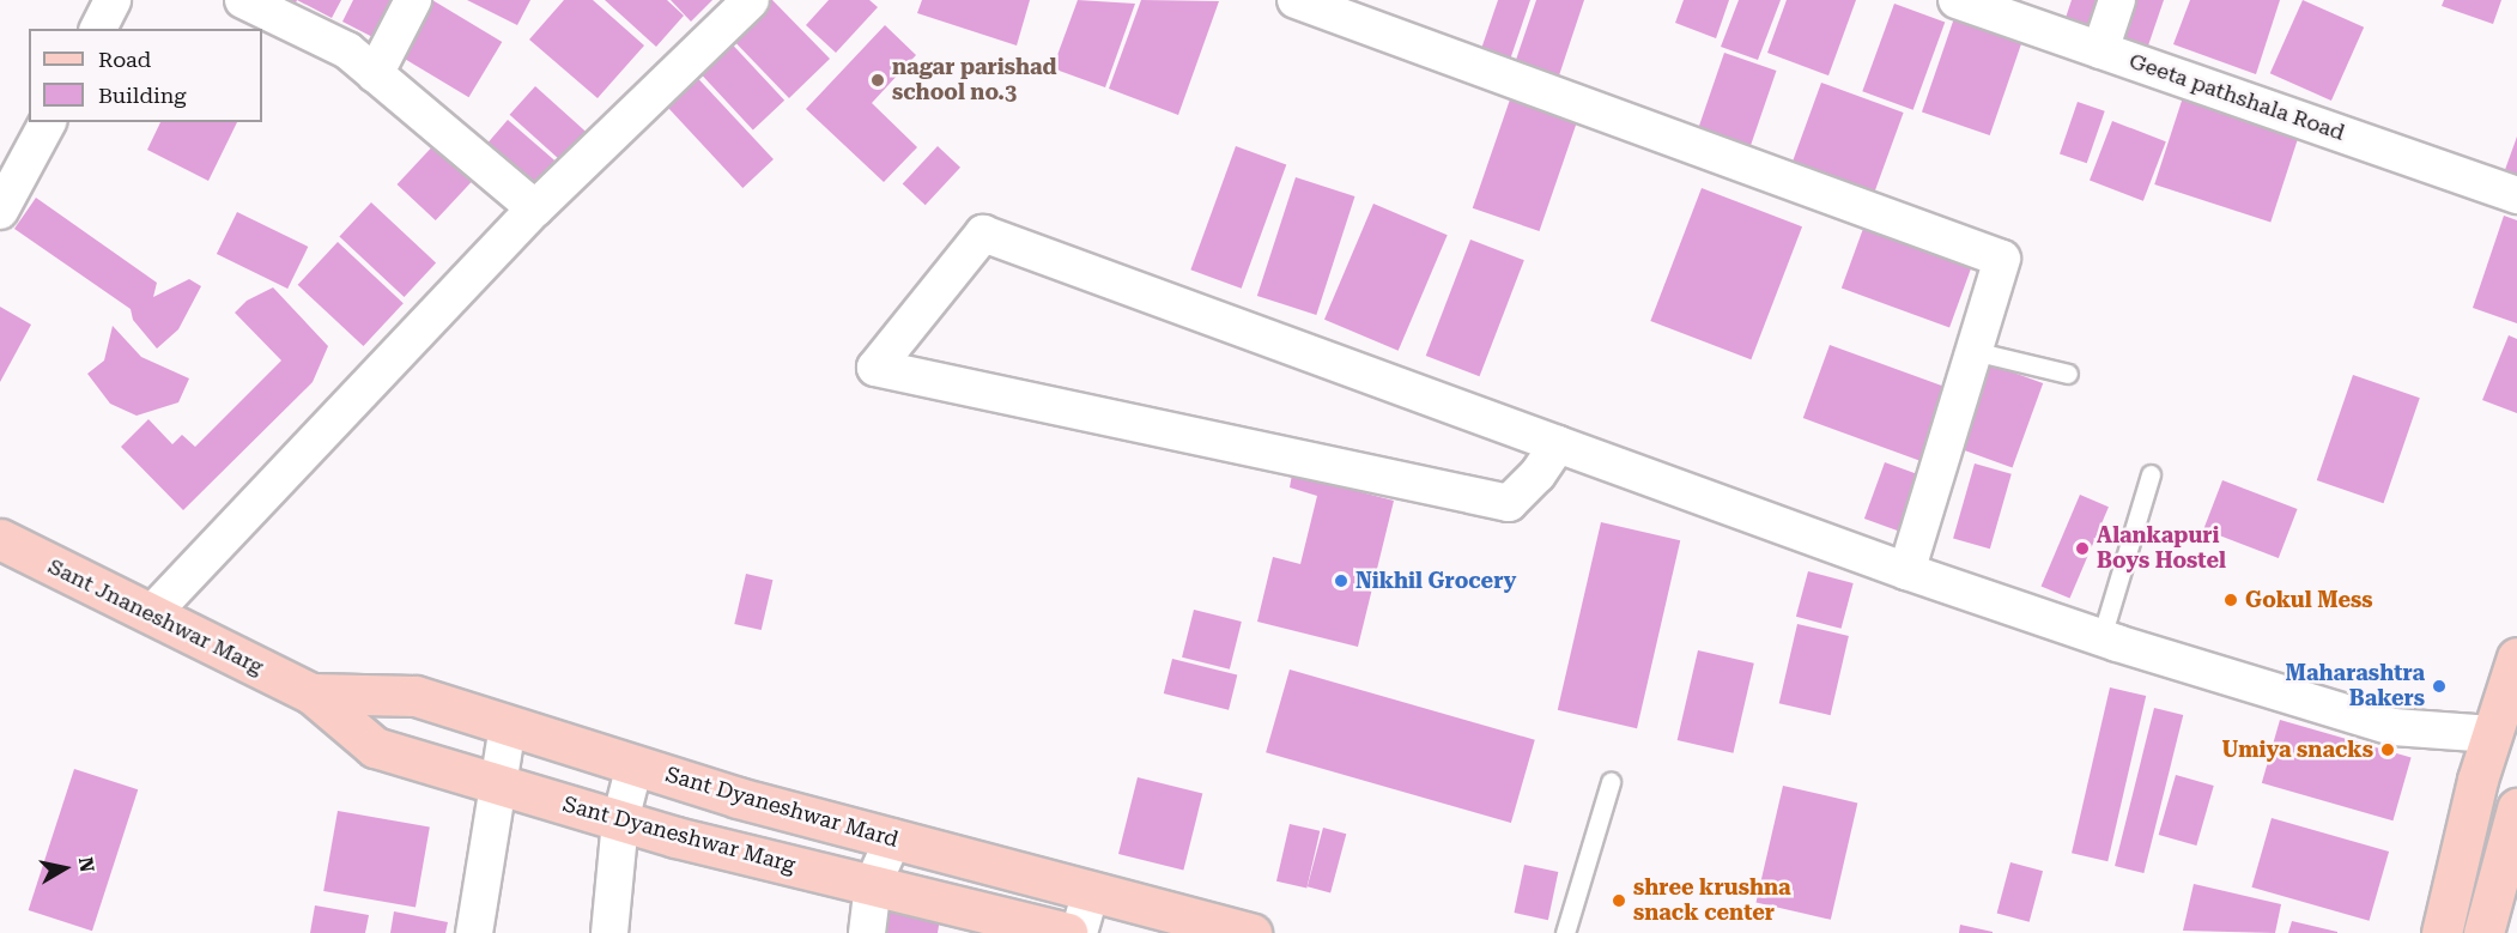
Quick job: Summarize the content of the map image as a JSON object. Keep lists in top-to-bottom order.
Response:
{
  "streets": {
    "main road": ["Sant Jnaneshwar Marg", "Sant Dyaneshwar Mard", "Sant Dyaneshwar Marg"],
    "street": ["Geeta pathshala Road"]
  },
  "crossings": [
    ["Sant Jnaneshwar Marg", "Sant Dyaneshwar Mard"],
    ["Sant Jnaneshwar Marg", "Sant Dyaneshwar Marg"],
    ["Sant Dyaneshwar Mard", "Sant Dyaneshwar Marg"]
  ],
  "places": [
    "nagar parishad school no.3",
    "Alankapuri Boys Hostel",
    "Nikhil Grocery",
    "Gokul Mess",
    "Maharashtra Bakers",
    "Umiya snacks",
    "shree krushna snack center"
  ],
  "legend": ["Road", "Building"],
  "north": "right"
}
